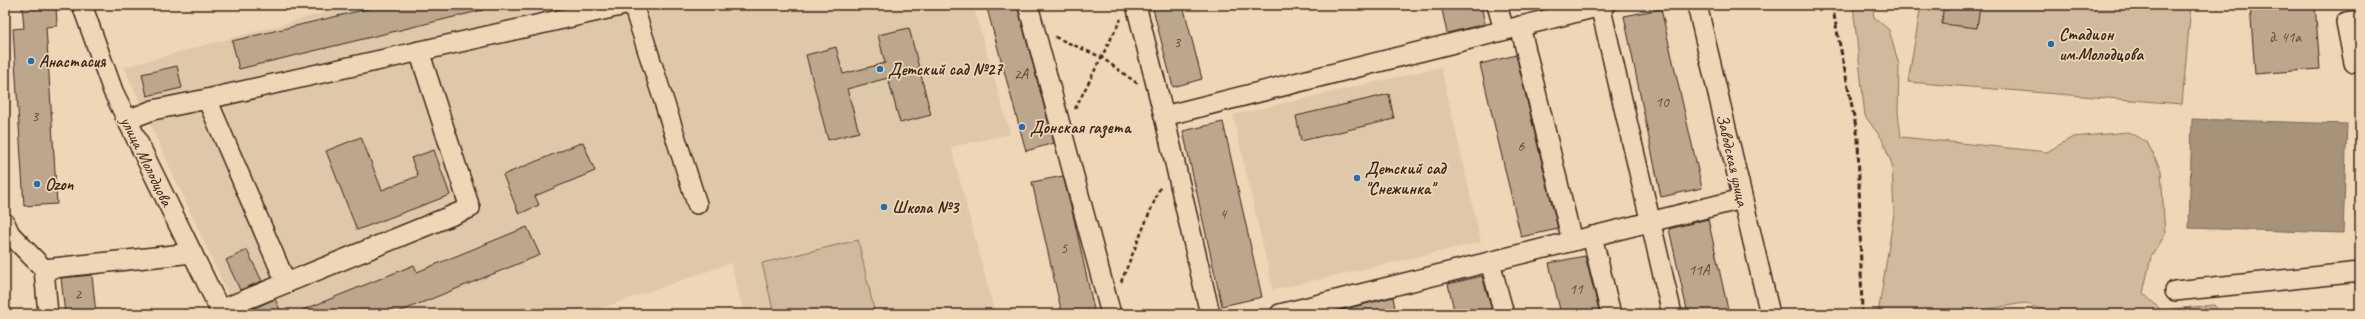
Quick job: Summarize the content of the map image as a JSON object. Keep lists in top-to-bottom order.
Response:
{
  "streets": {
    "street": ["Заводская улица", "улица Молодцова"]
  },
  "places": [
    "Стадион им.Молодцова",
    "Анастасия",
    "Детский сад №27",
    "Донская газета",
    "Детский сад \"Снежинка\"",
    "Ozon",
    "Школа №3"
  ],
  "house_numbers": [
    "д. 41а",
    "3",
    "2А",
    "10",
    "3",
    "6",
    "4",
    "5",
    "11А",
    "11",
    "2"
  ]
}
